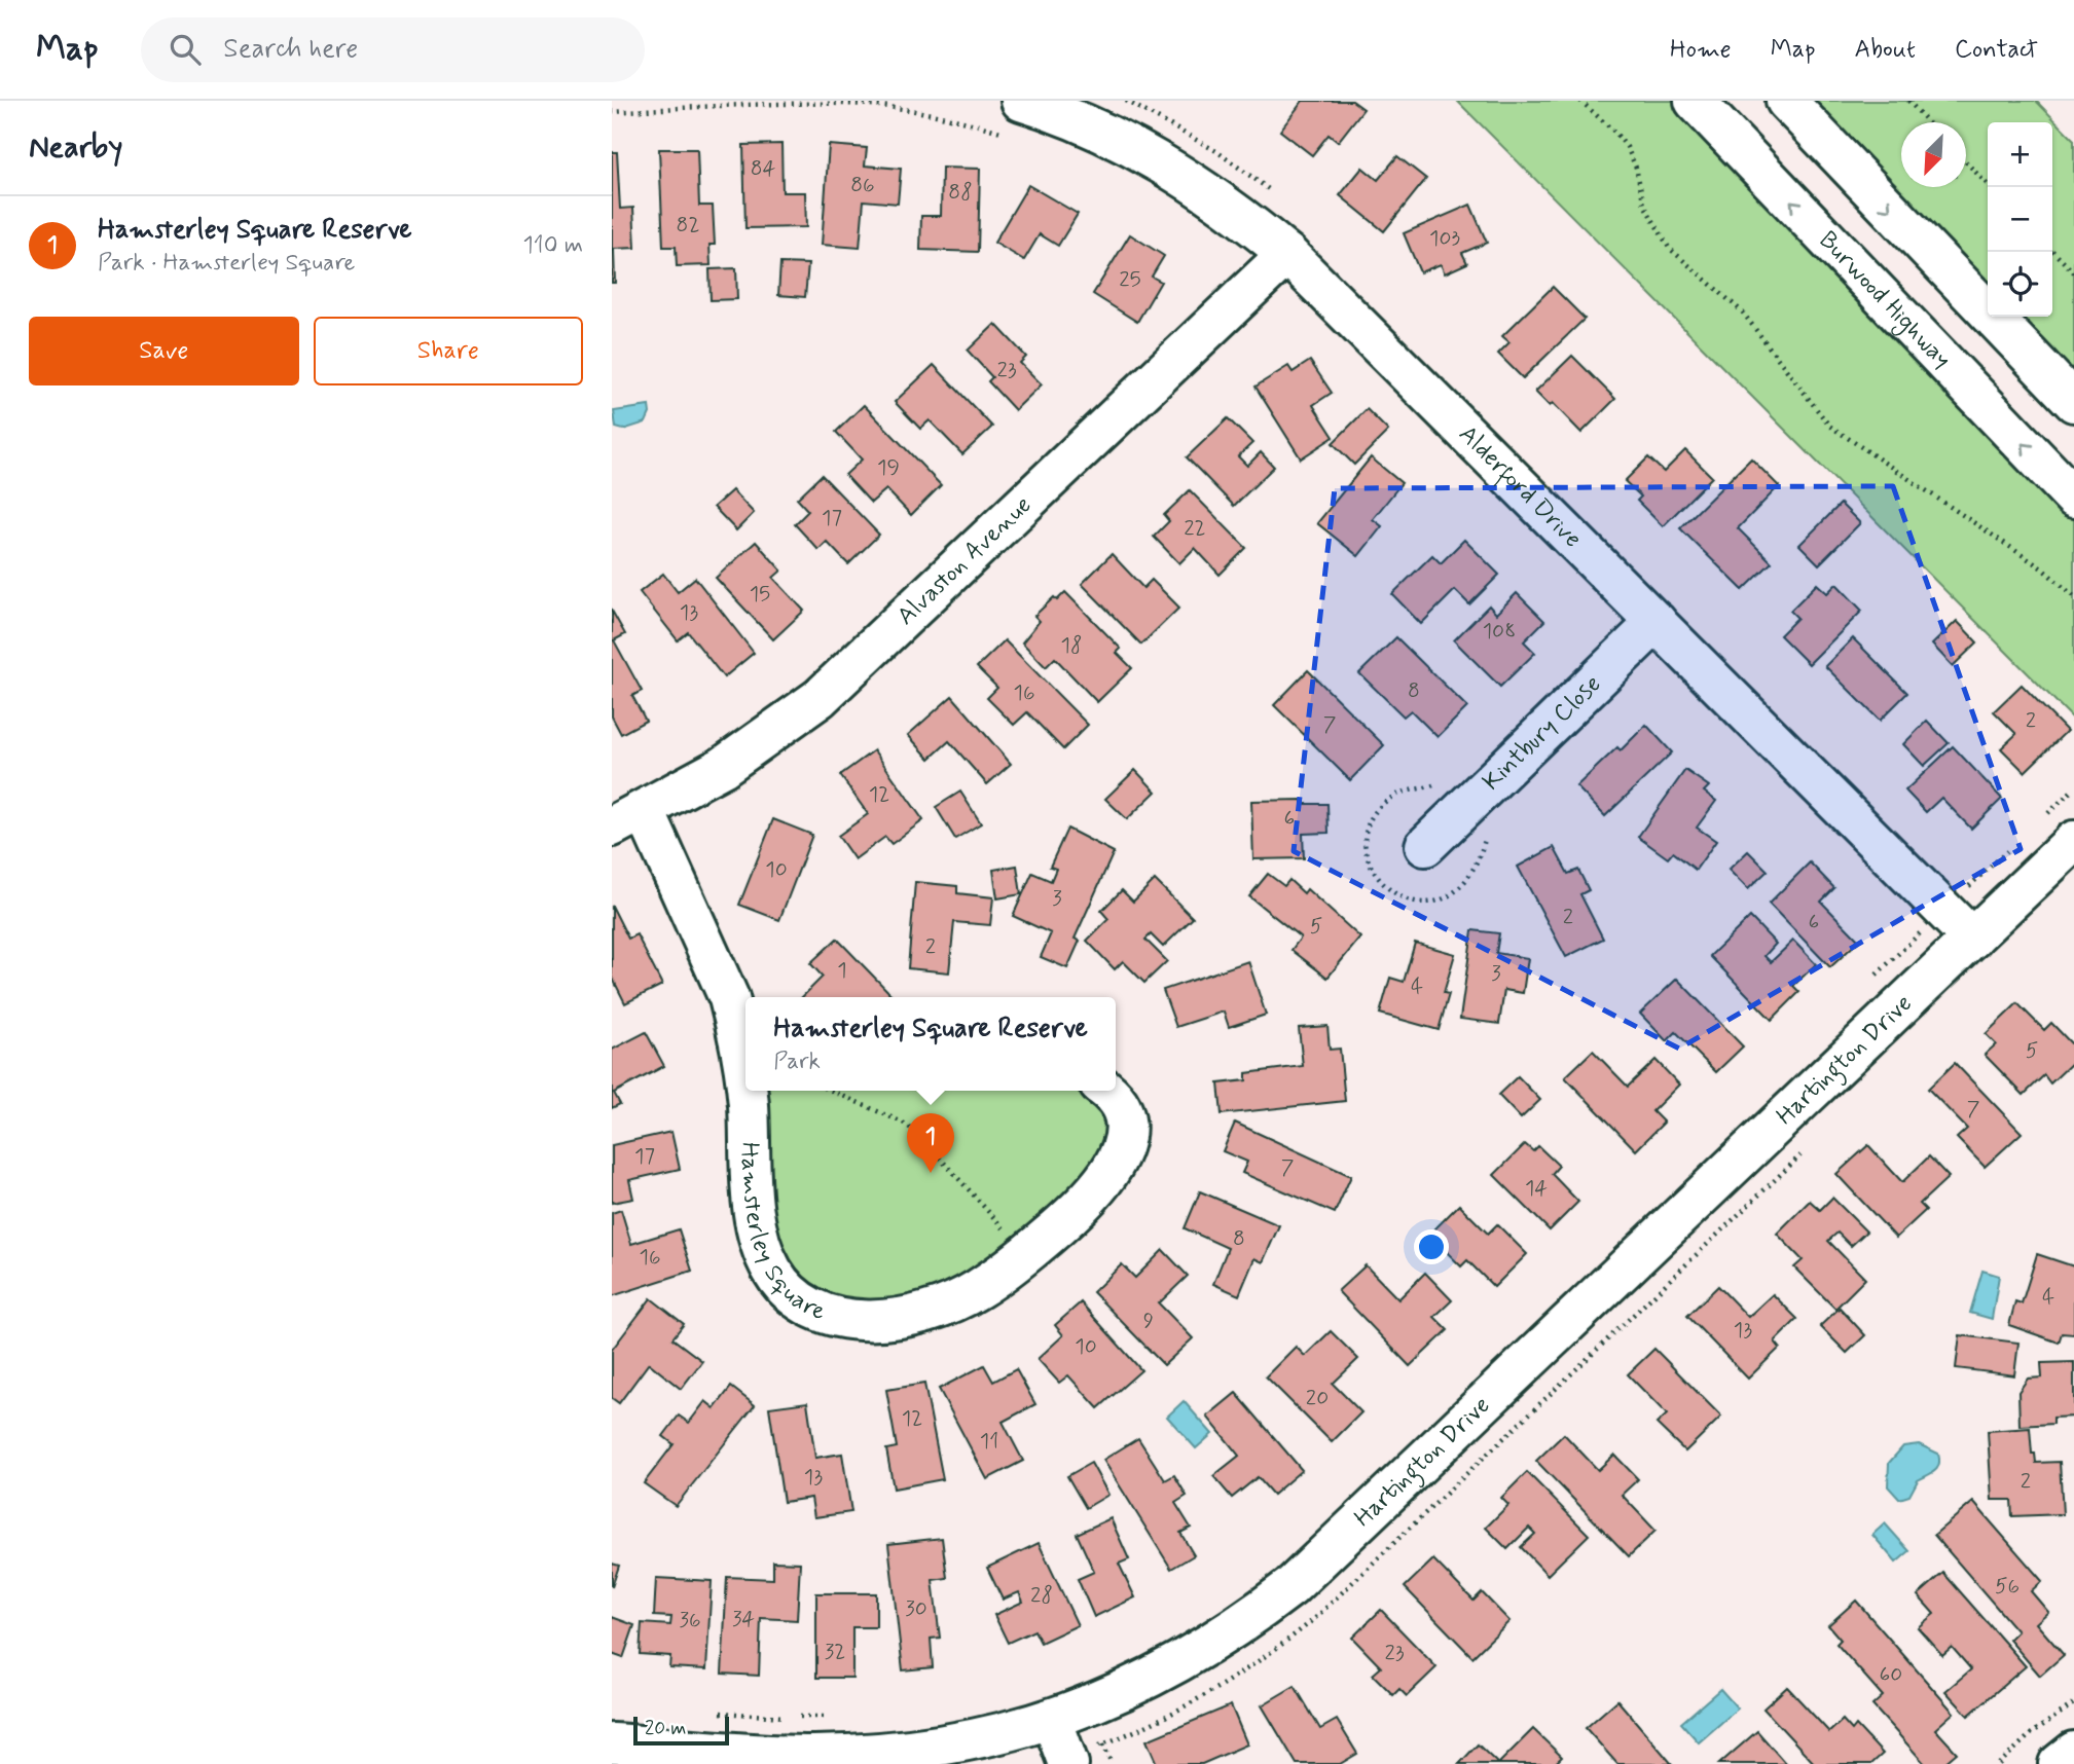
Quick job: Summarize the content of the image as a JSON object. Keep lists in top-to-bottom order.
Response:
{
  "streets": {
    "main road": [
      "Burwood Highway",
      "Alderford Drive",
      "Alvaston Avenue",
      "Kintbury Close",
      "Hartington Drive",
      "Hamsterley Square"
    ]
  },
  "crossings": [
    ["Alderford Drive", "Alvaston Avenue"],
    ["Alderford Drive", "Kintbury Close"],
    ["Alderford Drive", "Hartington Drive"],
    ["Alvaston Avenue", "Hamsterley Square"]
  ],
  "house_numbers": [
    "84",
    "86",
    "88",
    "82",
    "103",
    "25",
    "23",
    "19",
    "17",
    "22",
    "15",
    "13",
    "108",
    "18",
    "8",
    "16",
    "2",
    "7",
    "12",
    "6",
    "10",
    "3",
    "2",
    "6",
    "5",
    "2",
    "1",
    "3",
    "4",
    "5",
    "7",
    "17",
    "7",
    "14",
    "8",
    "16",
    "4",
    "9",
    "13",
    "10",
    "20",
    "12",
    "11",
    "13",
    "2",
    "56",
    "28",
    "30",
    "34",
    "36",
    "32",
    "23",
    "60"
  ],
  "scale_bar": "20 m",
  "north": "bottom left",
  "page": {
    "header": "Map",
    "search": "Search here",
    "nav": [
      "Home",
      "Map",
      "About",
      "Contact"
    ],
    "heading": "Nearby",
    "map_buttons": ["+", "−"],
    "list": [
      {
        "mark": "1",
        "name": "Hamsterley Square Reserve",
        "note": "Park · Hamsterley Square",
        "value": "110 m"
      }
    ],
    "buttons": ["Save", "Share"],
    "popup": ["Hamsterley Square Reserve", "Park"],
    "pins": "1",
    "scale": "20 m"
  }
}
